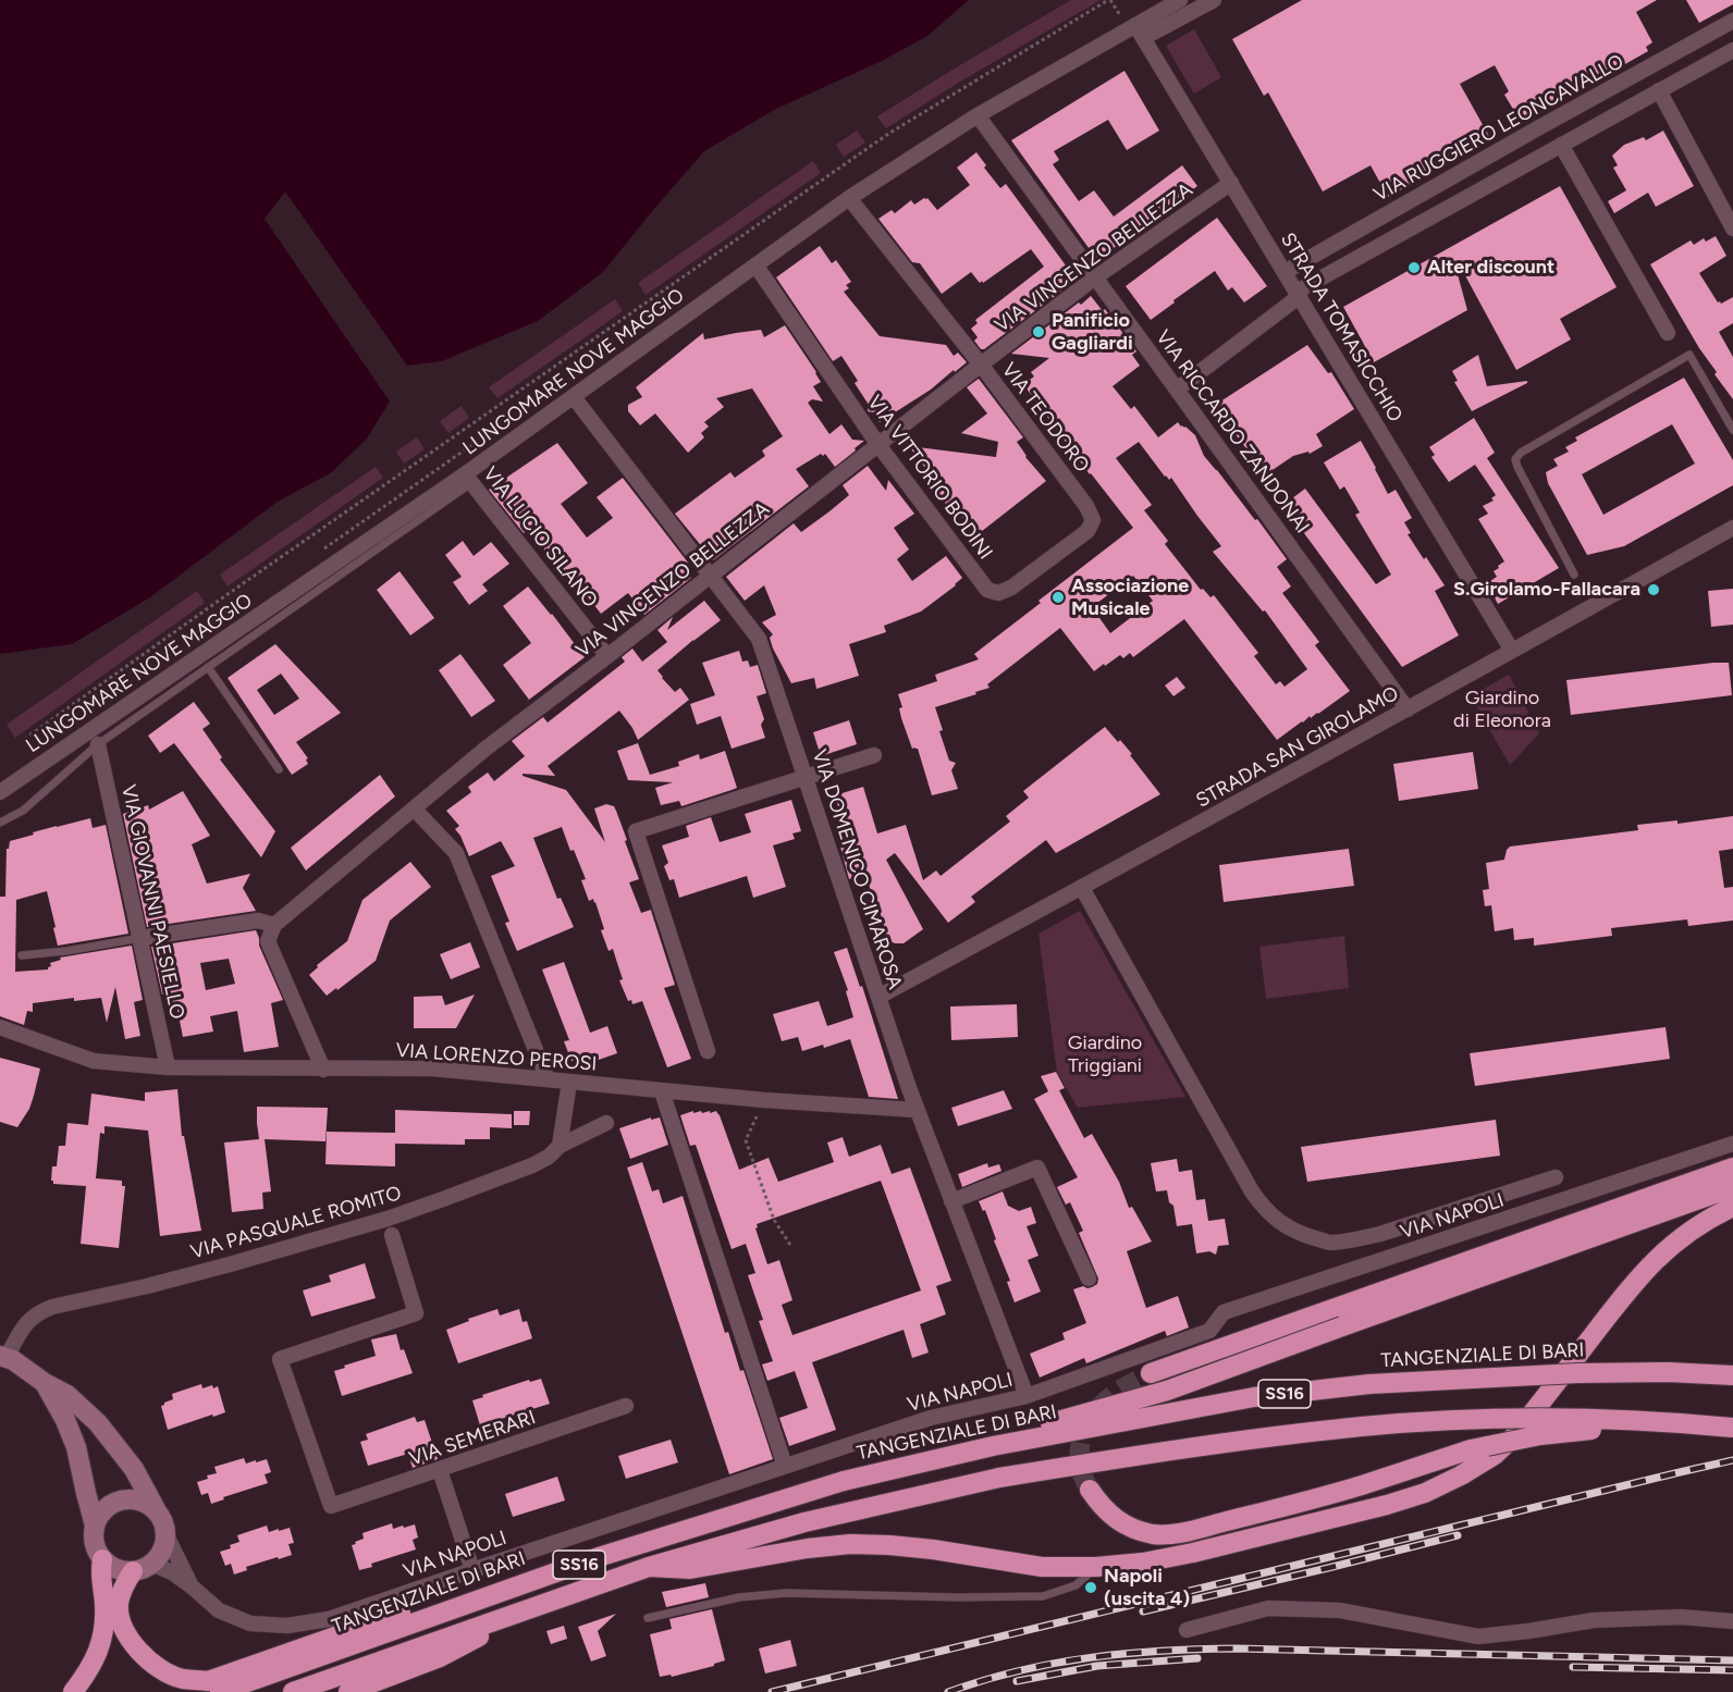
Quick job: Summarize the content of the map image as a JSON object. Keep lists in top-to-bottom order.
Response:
{
  "streets": {
    "highway": ["TANGENZIALE DI BARI", "SS16"],
    "street": [
      "VIA RUGGIERO LEONCAVALLO",
      "VIA VINCENZO BELLEZZA",
      "STRADA TOMASICCHIO",
      "LUNGOMARE NOVE MAGGIO",
      "VIA TEODORO",
      "VIA RICCARDO ZANDONAI",
      "VIA VITTORIO BODINI",
      "VIA LUCIO SILANO",
      "STRADA SAN GIROLAMO",
      "VIA DOMENICO CIMAROSA",
      "VIA GIOVANNI PAESIELLO",
      "VIA LORENZO PEROSI",
      "VIA NAPOLI",
      "VIA PASQUALE ROMITO",
      "VIA SEMERARI"
    ]
  },
  "crossings": [
    ["VIA RUGGIERO LEONCAVALLO", "STRADA TOMASICCHIO"],
    ["VIA VINCENZO BELLEZZA", "STRADA TOMASICCHIO"],
    ["VIA VINCENZO BELLEZZA", "VIA TEODORO"],
    ["VIA VINCENZO BELLEZZA", "VIA RICCARDO ZANDONAI"],
    ["VIA VINCENZO BELLEZZA", "VIA VITTORIO BODINI"],
    ["VIA VINCENZO BELLEZZA", "VIA LUCIO SILANO"],
    ["VIA VINCENZO BELLEZZA", "VIA DOMENICO CIMAROSA"],
    ["STRADA TOMASICCHIO", "LUNGOMARE NOVE MAGGIO"],
    ["STRADA TOMASICCHIO", "STRADA SAN GIROLAMO"],
    ["LUNGOMARE NOVE MAGGIO", "VIA TEODORO"],
    ["LUNGOMARE NOVE MAGGIO", "VIA RICCARDO ZANDONAI"],
    ["LUNGOMARE NOVE MAGGIO", "VIA VITTORIO BODINI"],
    ["LUNGOMARE NOVE MAGGIO", "VIA LUCIO SILANO"],
    ["LUNGOMARE NOVE MAGGIO", "VIA DOMENICO CIMAROSA"],
    ["VIA TEODORO", "VIA VITTORIO BODINI"],
    ["VIA RICCARDO ZANDONAI", "STRADA SAN GIROLAMO"],
    ["STRADA SAN GIROLAMO", "VIA DOMENICO CIMAROSA"],
    ["VIA DOMENICO CIMAROSA", "VIA LORENZO PEROSI"],
    ["VIA DOMENICO CIMAROSA", "VIA NAPOLI"],
    ["VIA GIOVANNI PAESIELLO", "VIA LORENZO PEROSI"]
  ],
  "parks": ["Giardino di Eleonora", "Giardino Triggiani"],
  "places": [
    "Alter discount",
    "Panificio Gagliardi",
    "S.Girolamo-Fallacara",
    "Associazione Musicale",
    "Napoli (uscita 4)"
  ]
}
